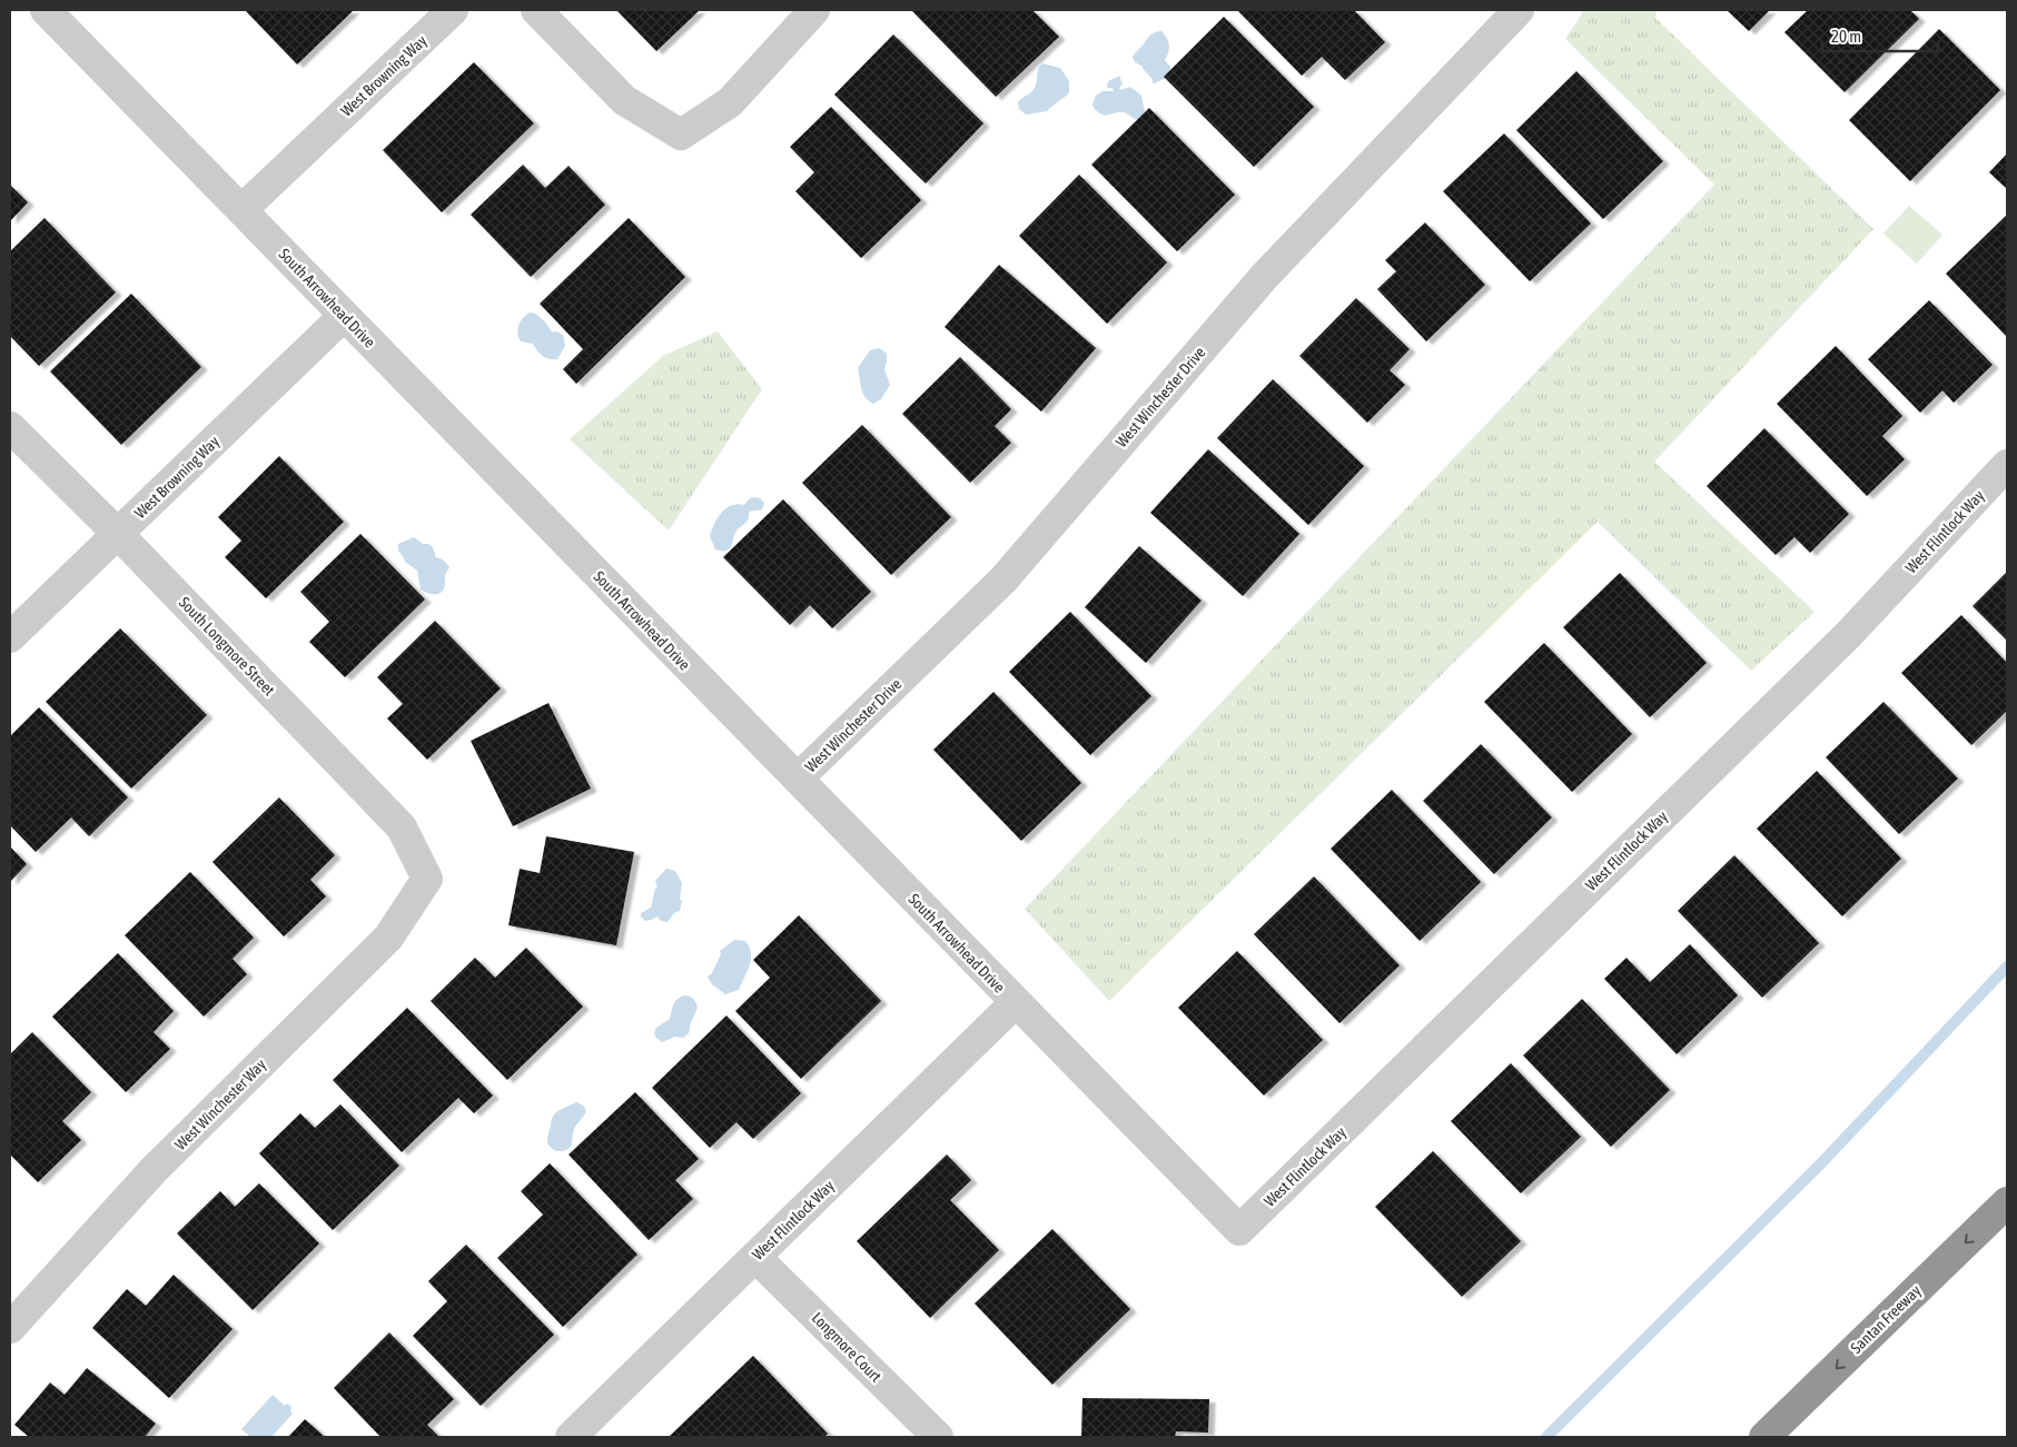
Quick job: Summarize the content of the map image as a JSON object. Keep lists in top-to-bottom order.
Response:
{
  "streets": {
    "highway": ["Santan Freeway"],
    "street": [
      "West Browning Way",
      "South Arrowhead Drive",
      "West Winchester Drive",
      "West Flintlock Way",
      "South Longmore Street",
      "West Winchester Way",
      "Longmore Court"
    ]
  },
  "crossings": [
    ["West Browning Way", "South Arrowhead Drive"],
    ["West Browning Way", "South Longmore Street"],
    ["South Arrowhead Drive", "West Winchester Drive"],
    ["South Arrowhead Drive", "West Flintlock Way"],
    ["West Flintlock Way", "Longmore Court"],
    ["South Longmore Street", "West Winchester Way"]
  ],
  "one_way": ["Santan Freeway"],
  "scale_bar": "20 m"
}
